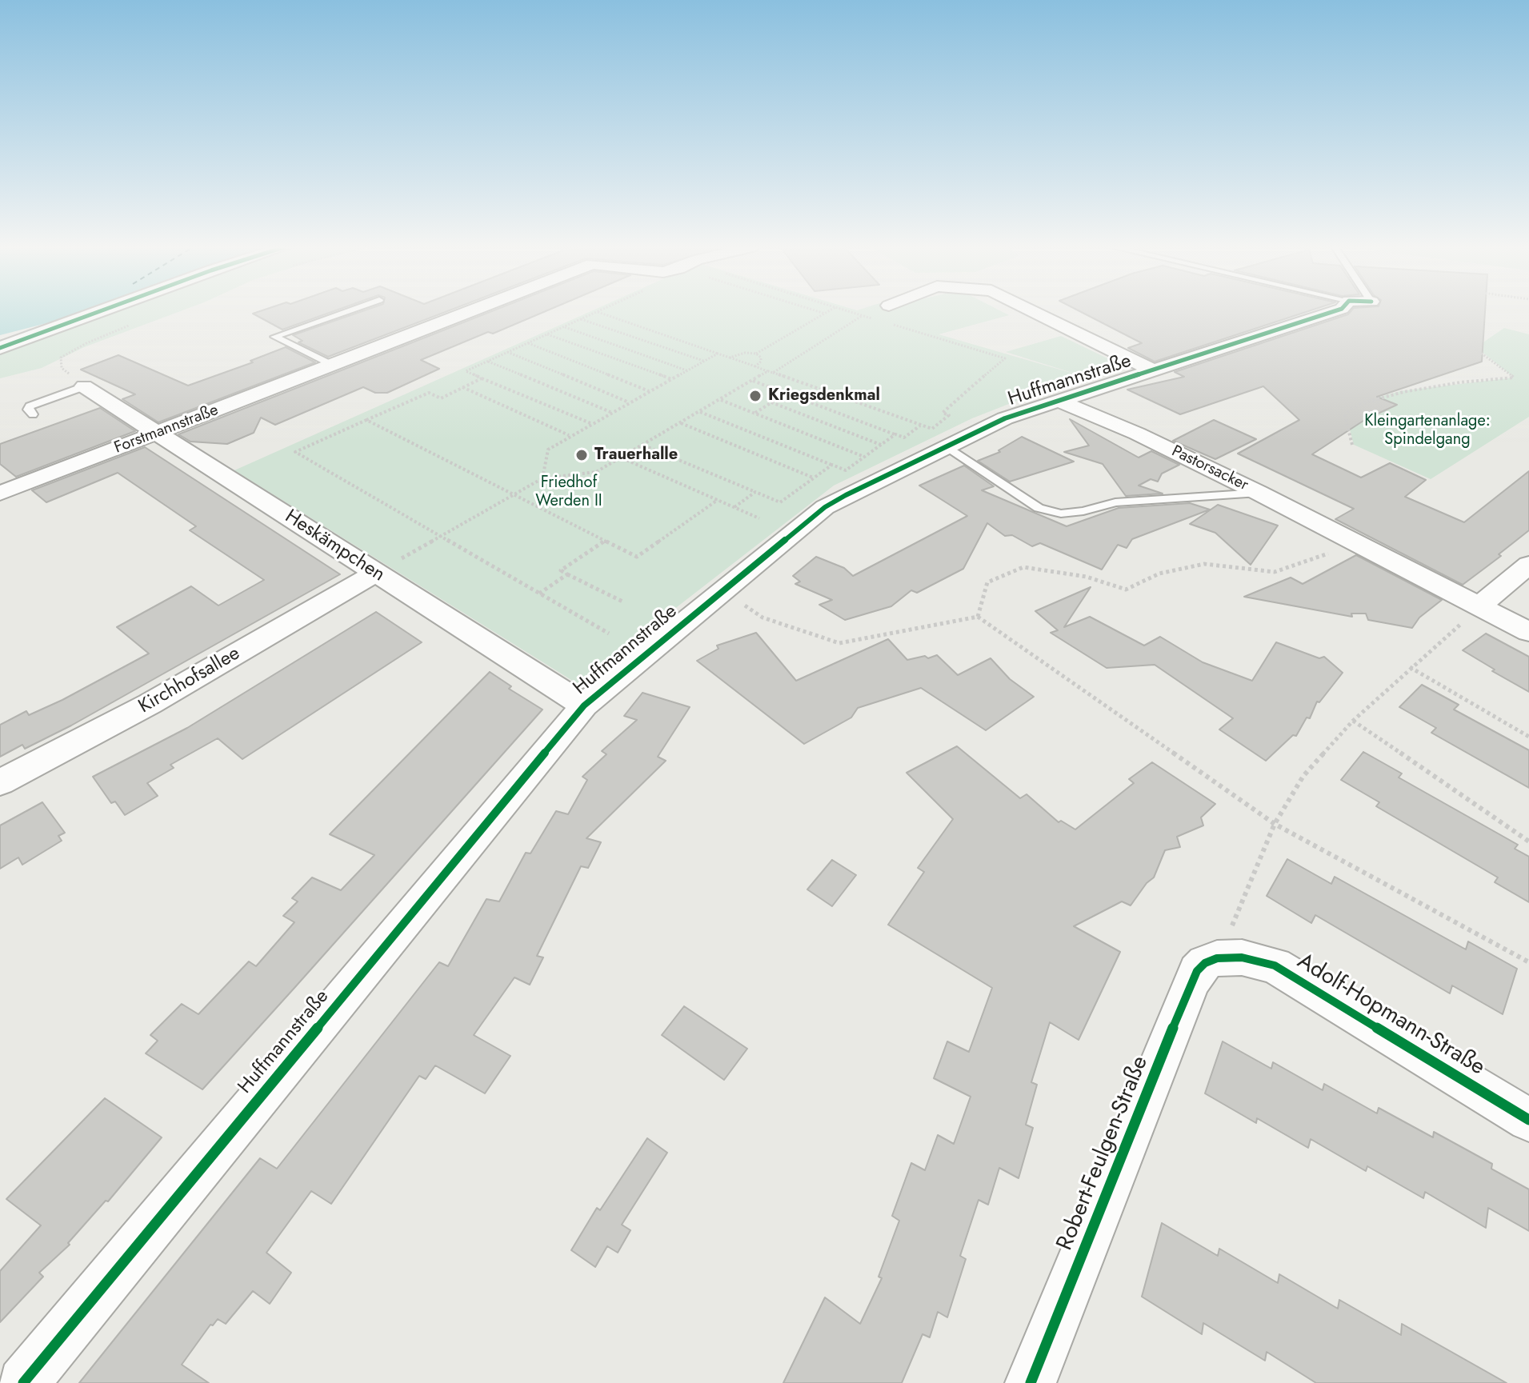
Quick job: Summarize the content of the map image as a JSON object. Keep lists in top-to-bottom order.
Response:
{
  "streets": {
    "street": [
      "Huffmannstraße",
      "Forstmannstraße",
      "Pastorsacker",
      "Heskämpchen",
      "Kirchhofsallee",
      "Adolf-Hopmann-Straße",
      "Robert-Feulgen-Straße"
    ]
  },
  "crossings": [
    ["Huffmannstraße", "Pastorsacker"],
    ["Huffmannstraße", "Heskämpchen"],
    ["Forstmannstraße", "Heskämpchen"],
    ["Heskämpchen", "Kirchhofsallee"],
    ["Adolf-Hopmann-Straße", "Robert-Feulgen-Straße"]
  ],
  "parks": ["Kleingartenanlage: Spindelgang", "Friedhof Werden II"],
  "places": ["Kriegsdenkmal", "Trauerhalle"]
}
